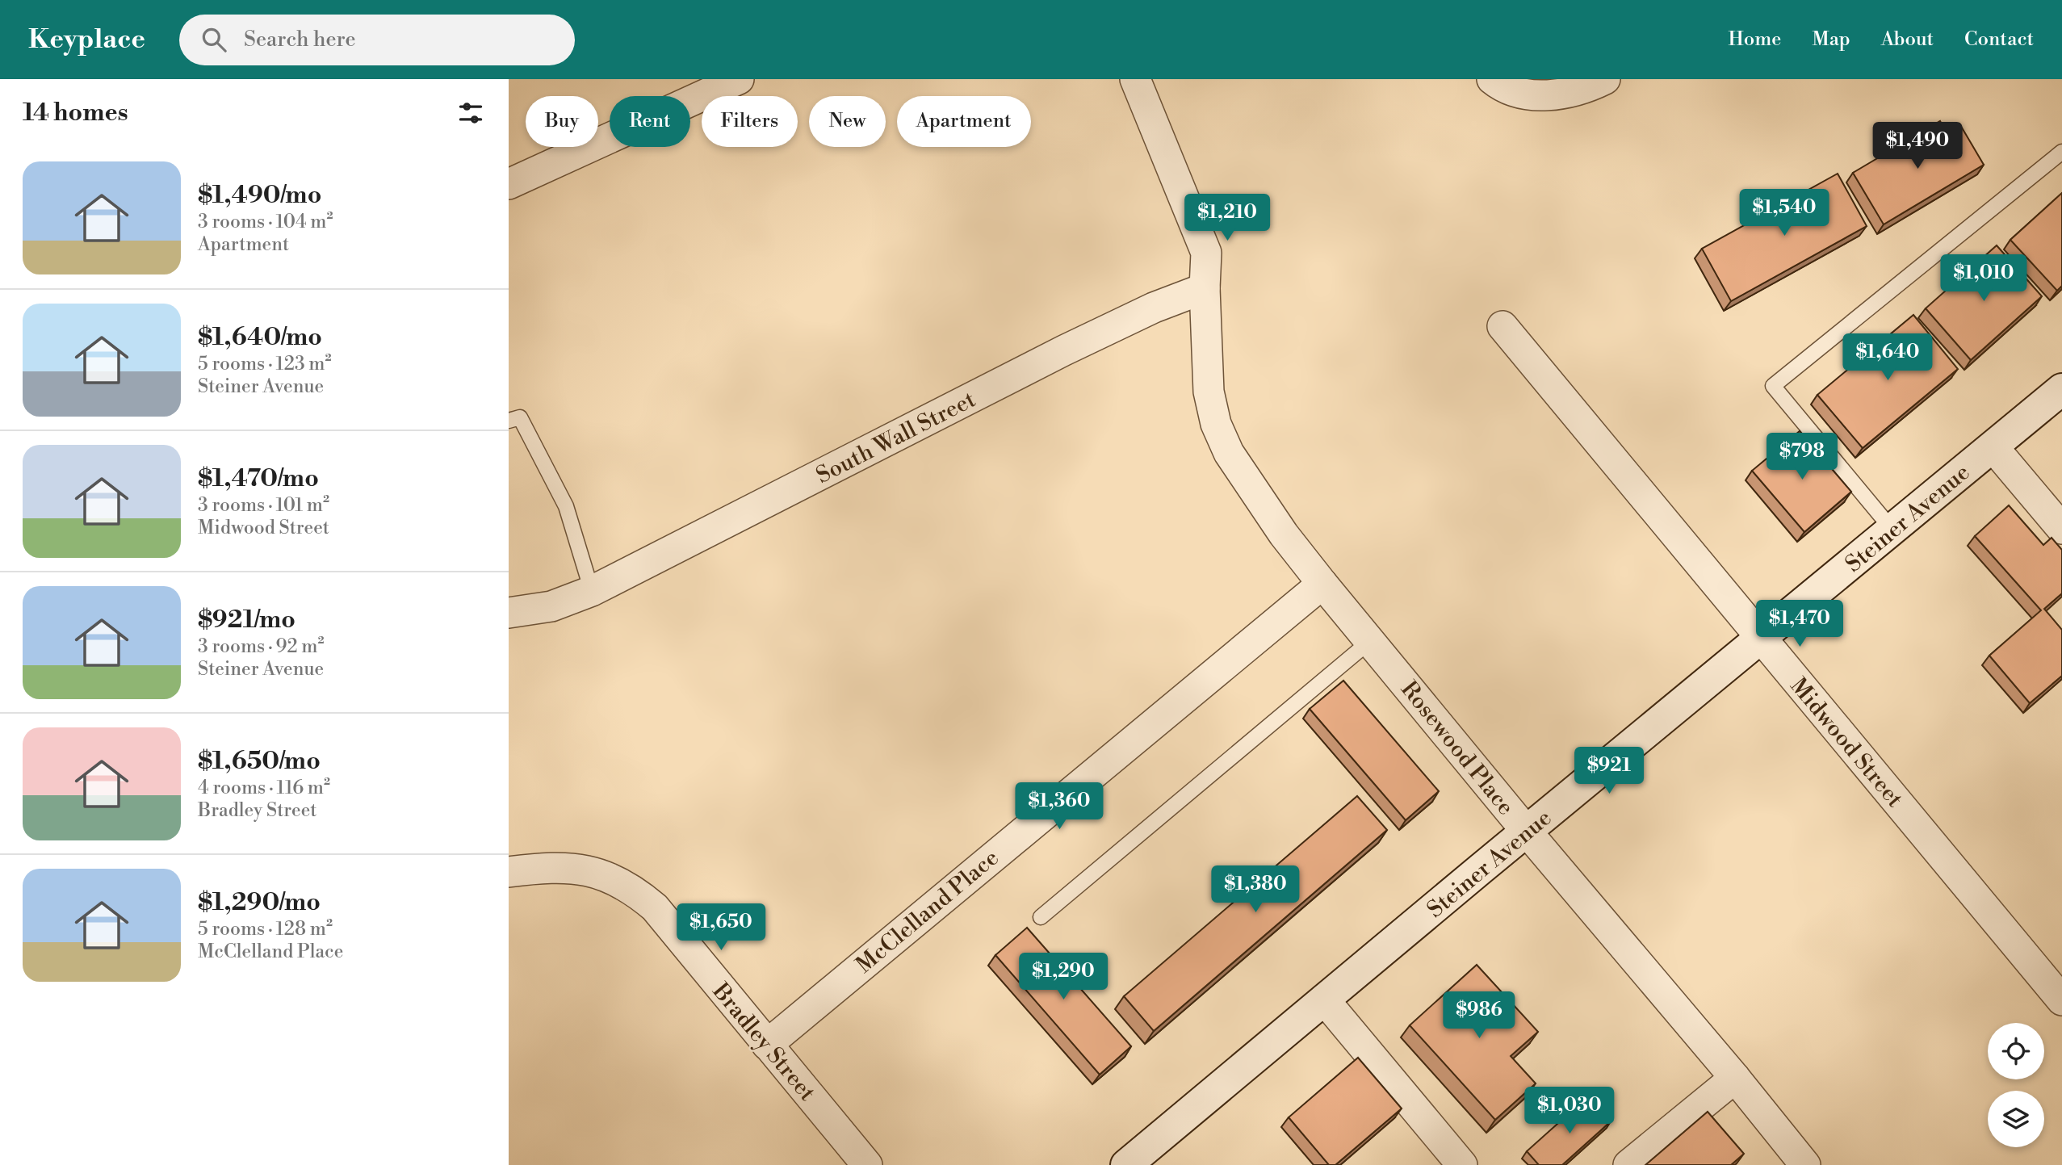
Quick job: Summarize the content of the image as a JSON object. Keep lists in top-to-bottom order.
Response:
{
  "streets": {
    "street": [
      "South Wall Street",
      "Steiner Avenue",
      "Midwood Street",
      "Rosewood Place",
      "McClelland Place",
      "Bradley Street"
    ]
  },
  "crossings": [
    ["South Wall Street", "Rosewood Place"],
    ["Steiner Avenue", "Midwood Street"],
    ["Steiner Avenue", "Rosewood Place"],
    ["Rosewood Place", "McClelland Place"],
    ["McClelland Place", "Bradley Street"]
  ],
  "page": {
    "header": "Keyplace",
    "search": "Search here",
    "nav": [
      "Home",
      "Map",
      "About",
      "Contact"
    ],
    "heading": "14 homes",
    "chip": [
      "Buy",
      "Rent",
      "Filters",
      "New",
      "Apartment"
    ],
    "price": [
      "$1,490",
      "$1,540",
      "$1,210",
      "$1,010",
      "$1,640",
      "$798",
      "$1,470",
      "$921",
      "$1,360",
      "$1,380",
      "$1,650",
      "$1,290",
      "$986",
      "$1,030"
    ],
    "list": [
      {
        "name": "$1,490/mo",
        "note": "3 rooms · 104 m² · Apartment"
      },
      {
        "name": "$1,640/mo",
        "note": "5 rooms · 123 m² · Steiner Avenue"
      },
      {
        "name": "$1,470/mo",
        "note": "3 rooms · 101 m² · Midwood Street"
      },
      {
        "name": "$921/mo",
        "note": "3 rooms · 92 m² · Steiner Avenue"
      },
      {
        "name": "$1,650/mo",
        "note": "4 rooms · 116 m² · Bradley Street"
      },
      {
        "name": "$1,290/mo",
        "note": "5 rooms · 128 m² · McClelland Place"
      }
    ]
  }
}
